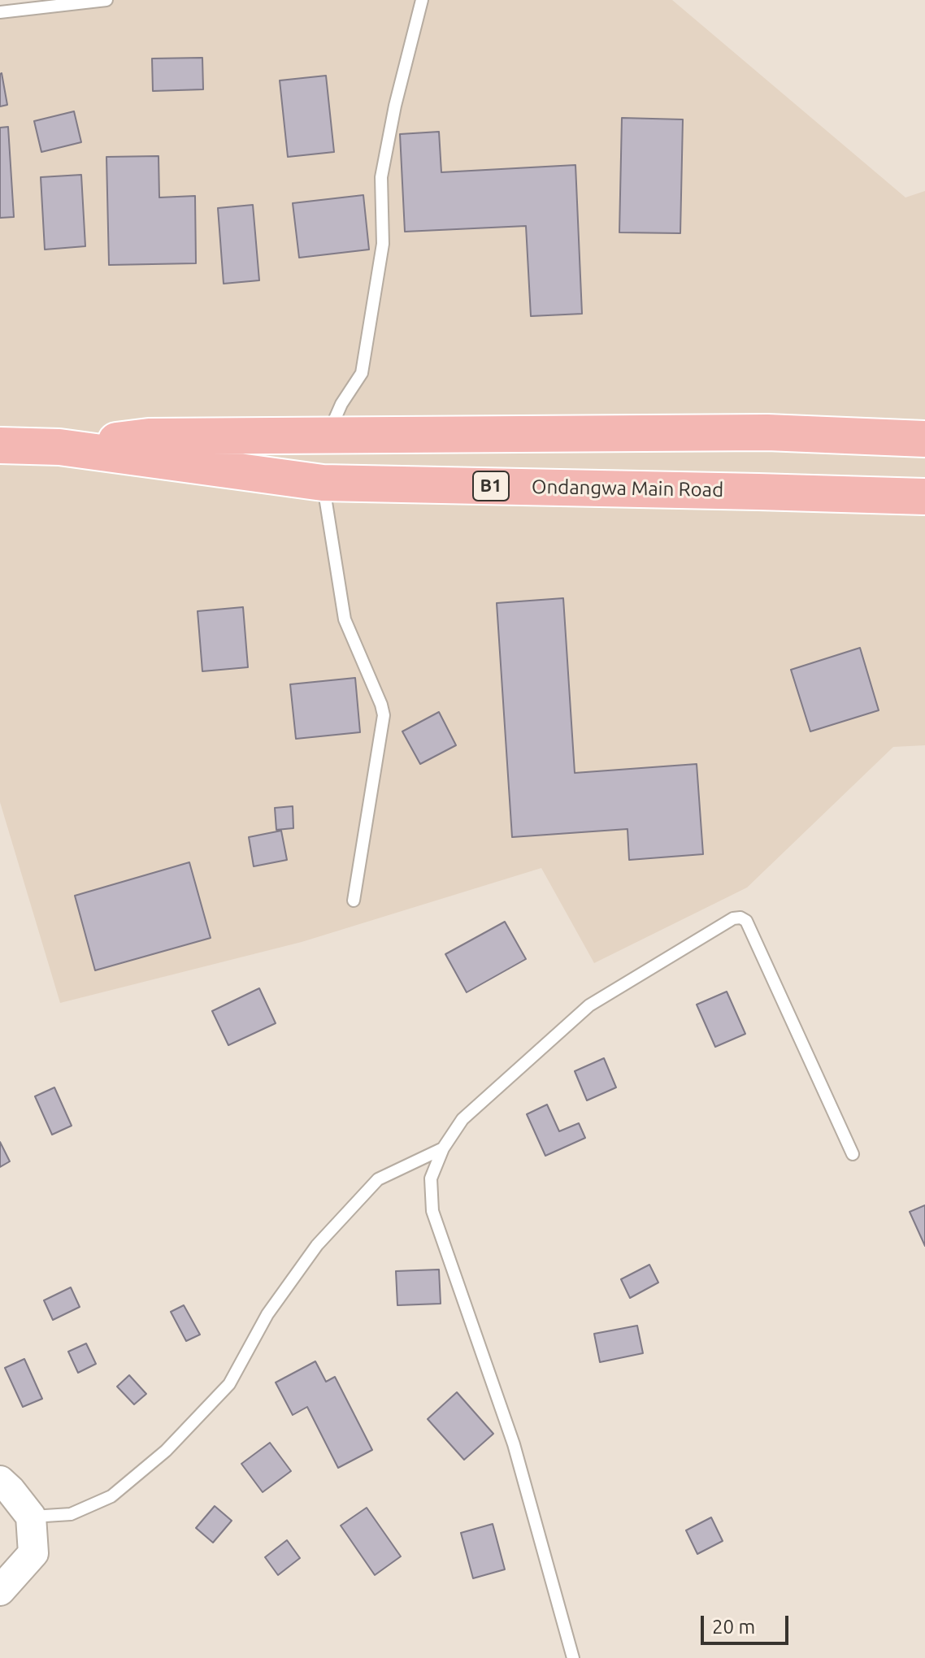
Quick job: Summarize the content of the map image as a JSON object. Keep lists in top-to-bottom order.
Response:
{
  "streets": {
    "main road": ["B1", "Ondangwa Main Road"]
  },
  "scale_bar": "20 m"
}
